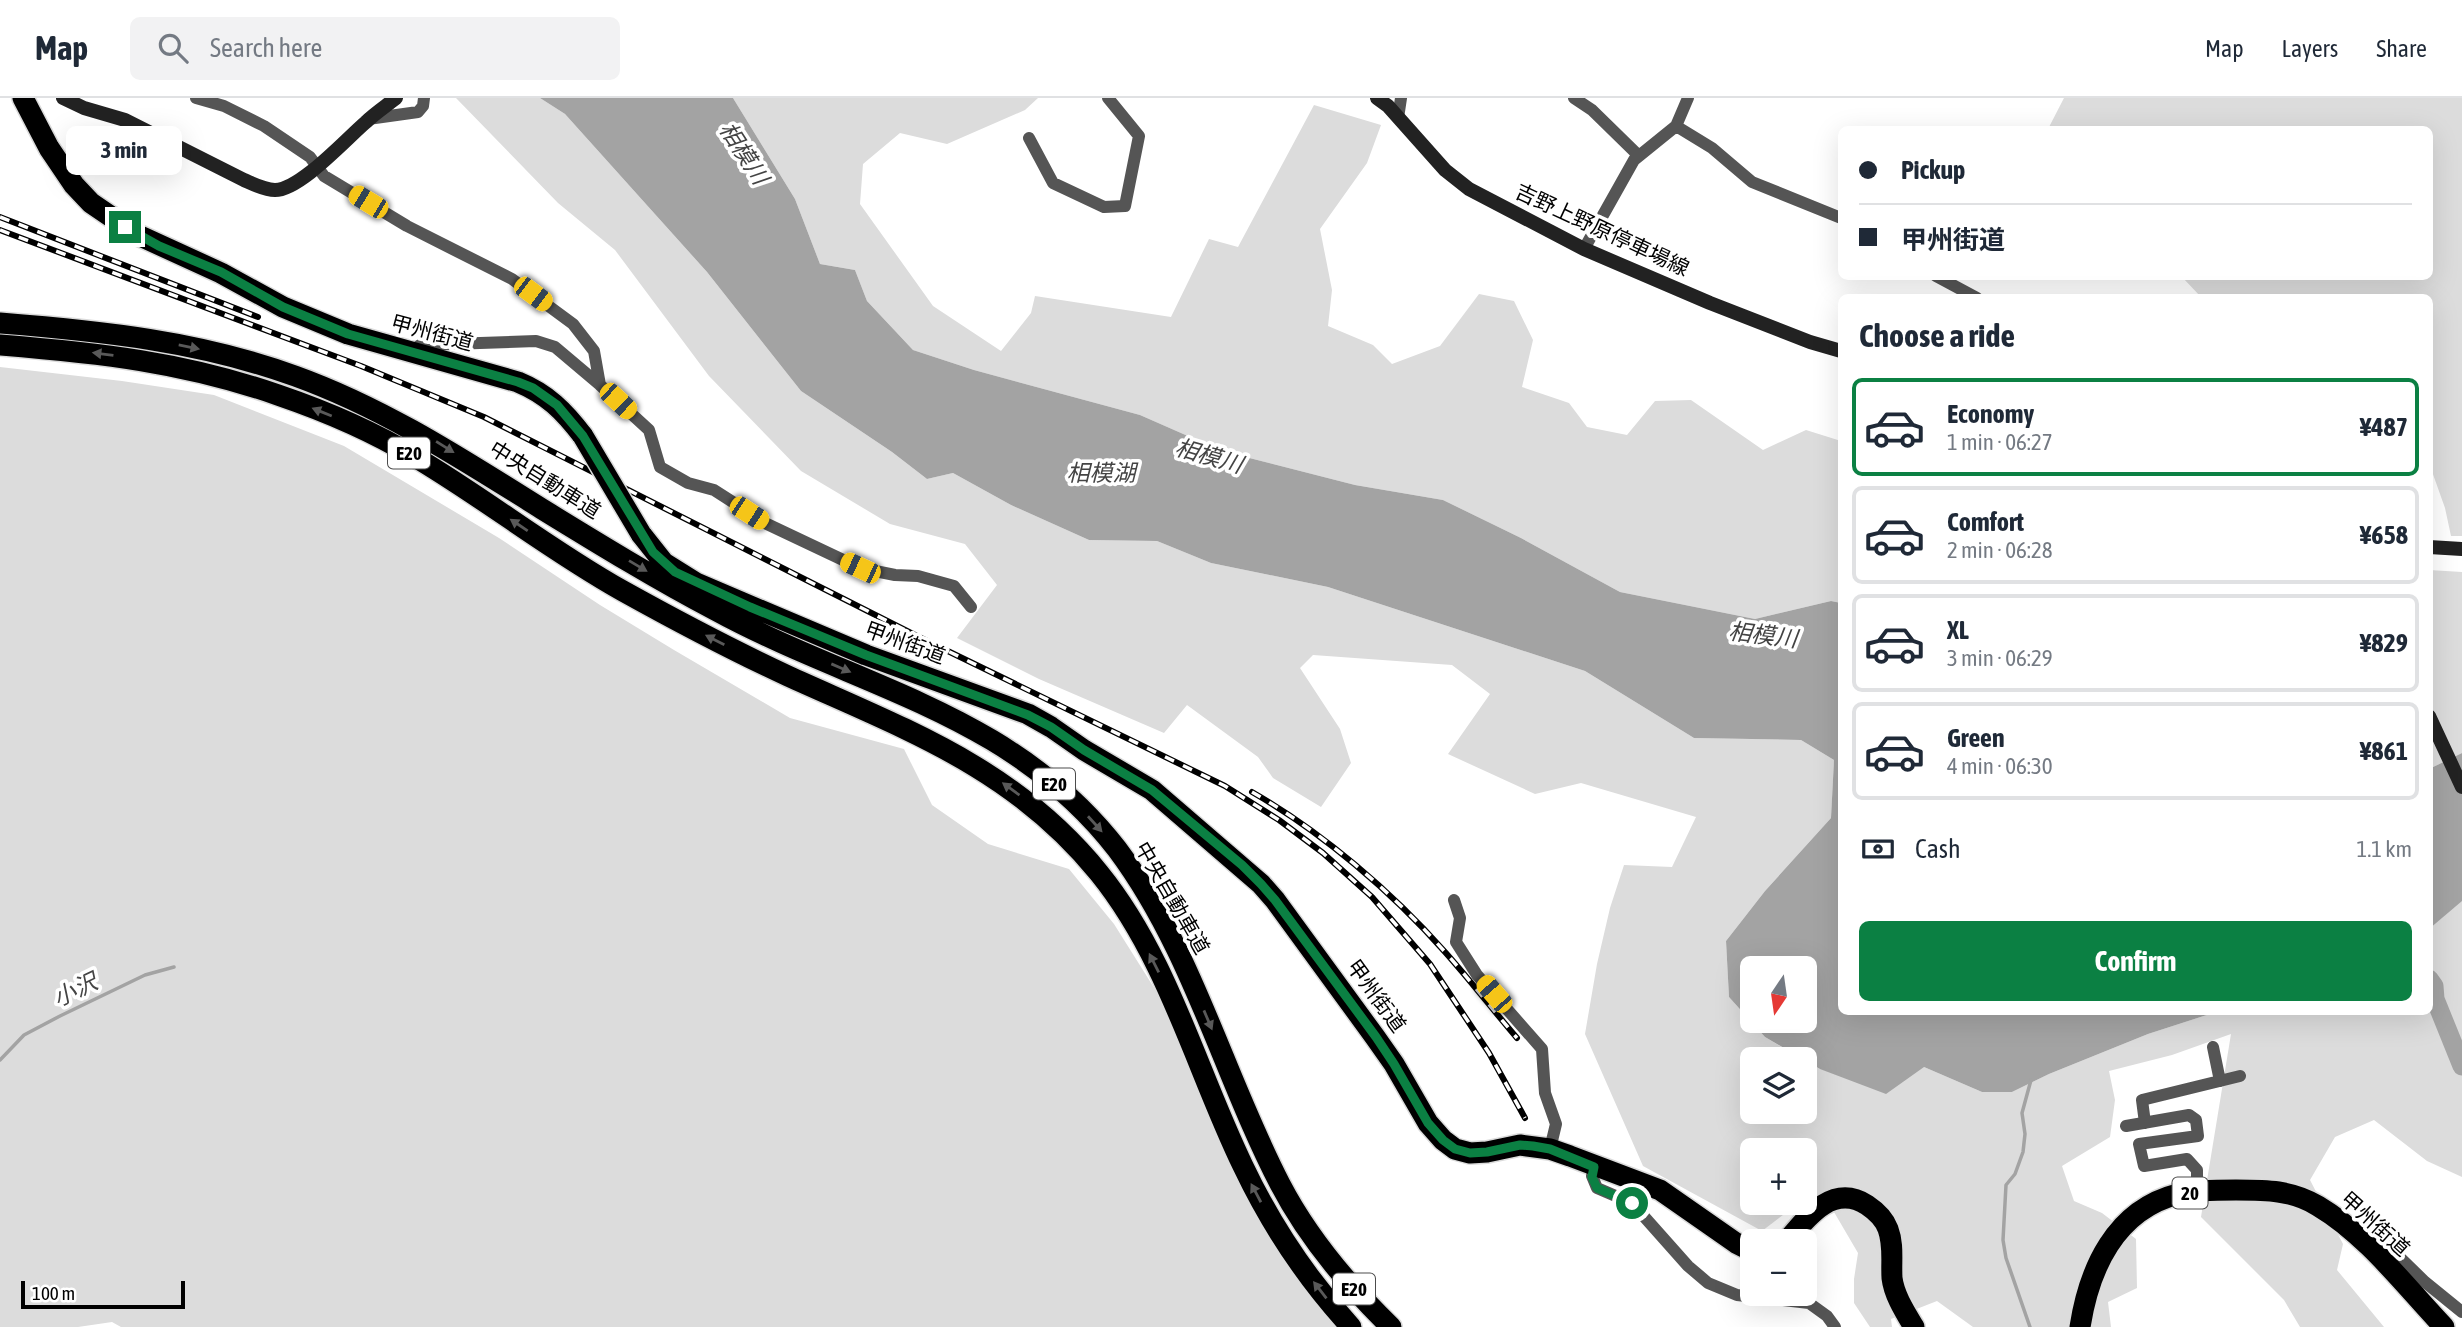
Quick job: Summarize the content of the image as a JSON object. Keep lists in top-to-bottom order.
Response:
{
  "streets": {
    "highway": [
      "甲州街道",
      "E20",
      "中央自動車道",
      "20"
    ],
    "main road": ["吉野上野原停車場線"]
  },
  "water": ["相模川", "相模湖", "小沢"],
  "scale_bar": "100 m",
  "north": "bottom",
  "page": {
    "header": "Map",
    "search": "Search here",
    "nav": ["Map", "Layers", "Share"],
    "bubble": "3 min",
    "banner": ["Pickup", "甲州街道"],
    "heading": "Choose a ride",
    "list": [
      {
        "name": "Economy",
        "note": "1 min · 06:27",
        "value": "¥487"
      },
      {
        "name": "Comfort",
        "note": "2 min · 06:28",
        "value": "¥658"
      },
      {
        "name": "XL",
        "note": "3 min · 06:29",
        "value": "¥829"
      },
      {
        "name": "Green",
        "note": "4 min · 06:30",
        "value": "¥861"
      }
    ],
    "pay": ["Cash", "1.1 km"],
    "buttons": "Confirm",
    "map_buttons": ["+", "−"],
    "scale": "100 m"
  }
}
